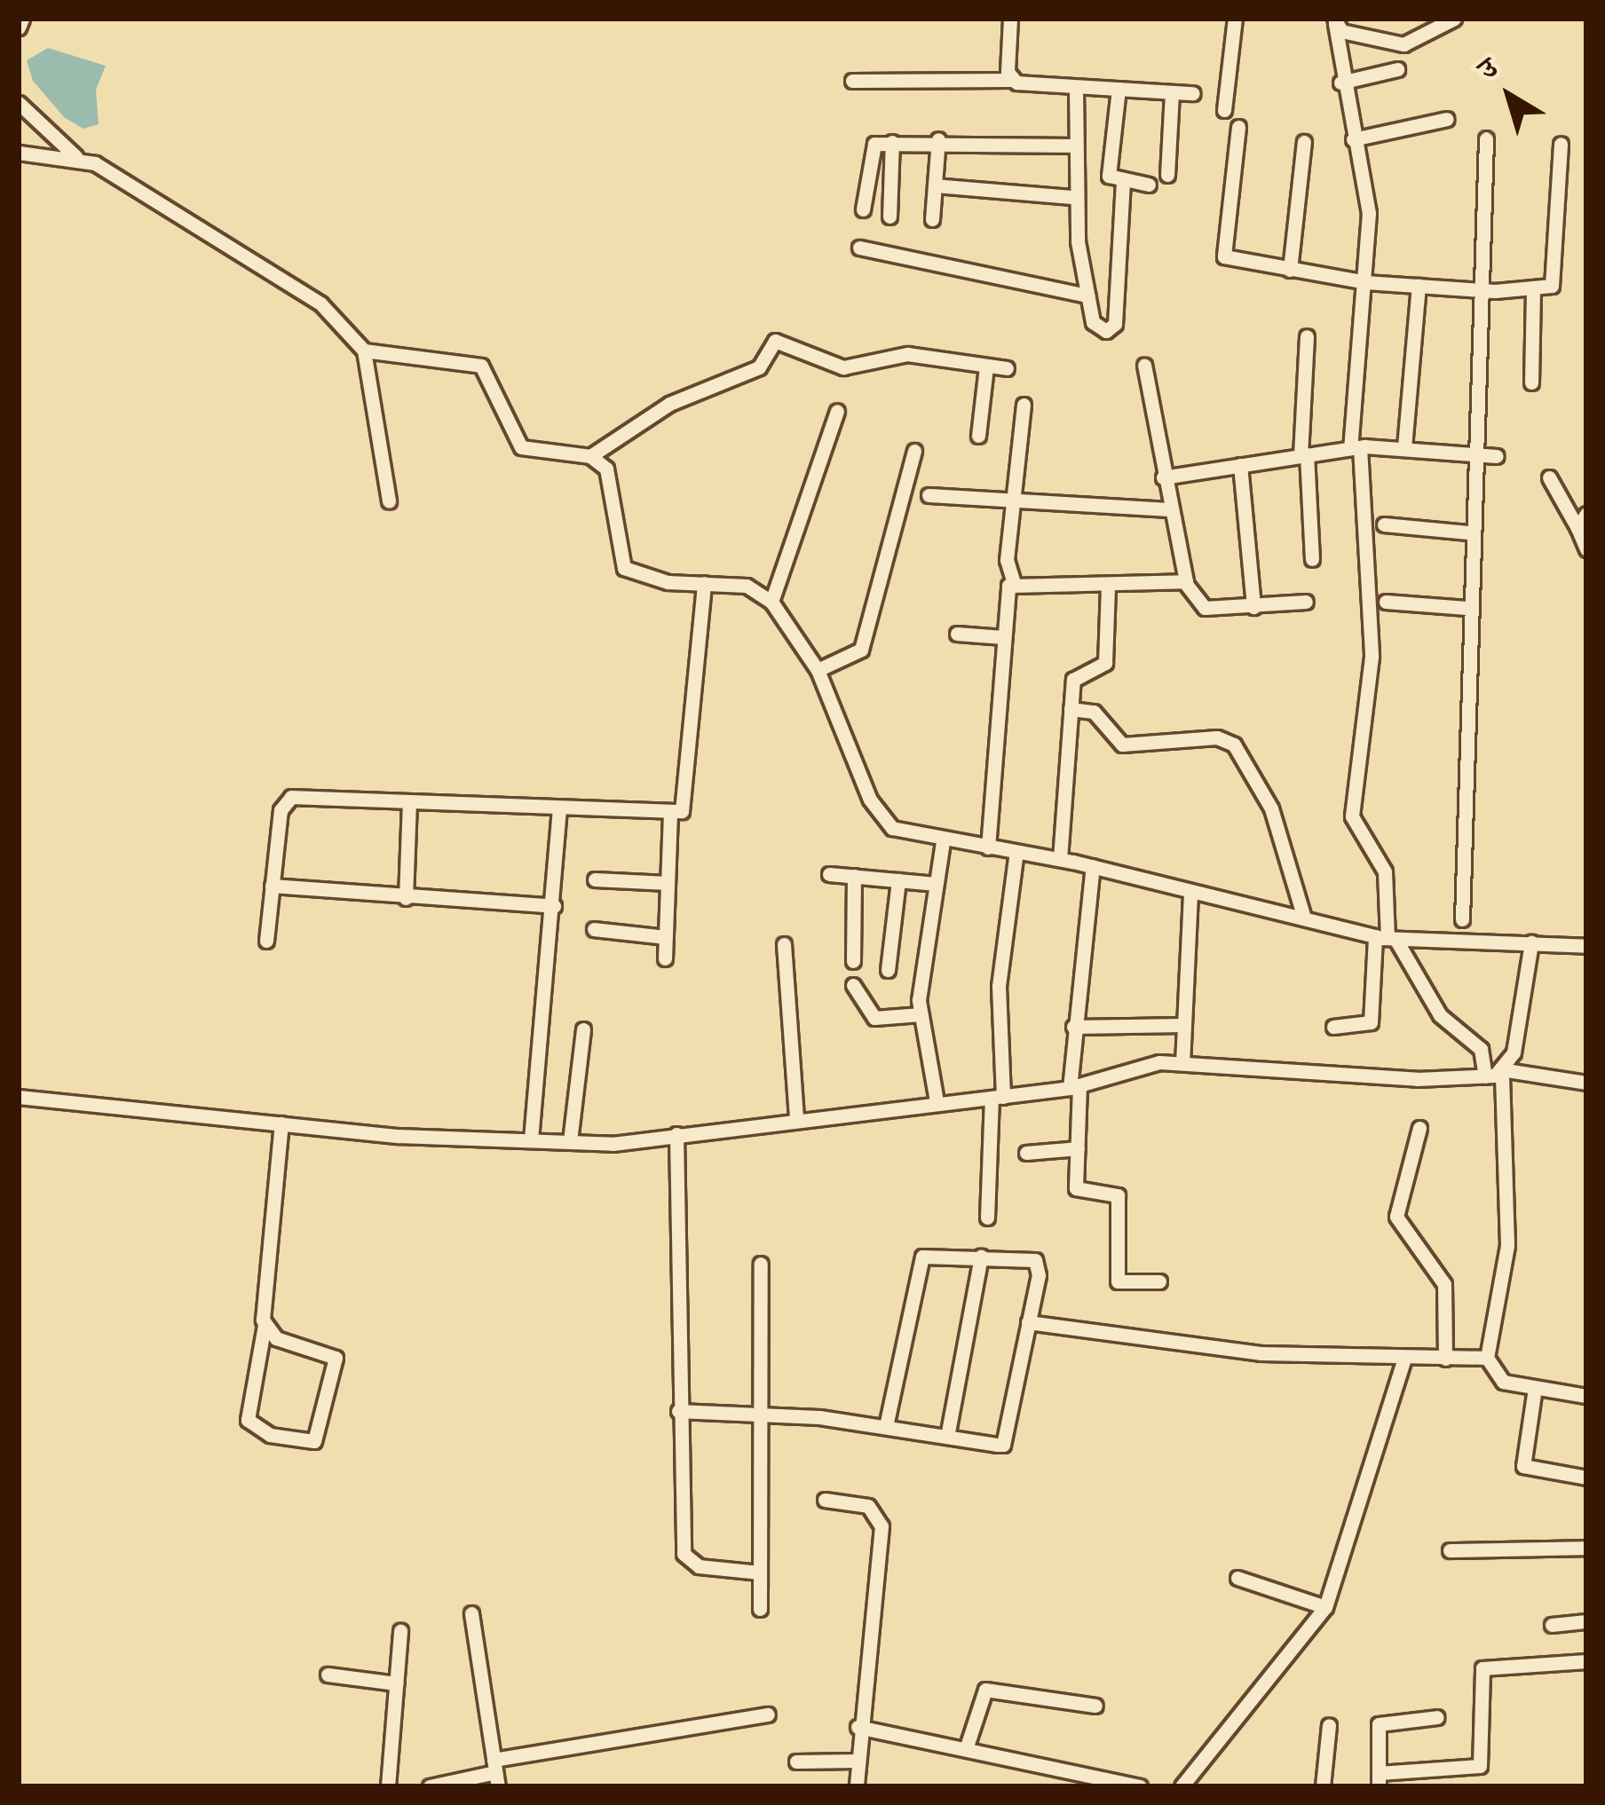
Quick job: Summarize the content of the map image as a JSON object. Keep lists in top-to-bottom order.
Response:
{
  "north": "top left"
}
